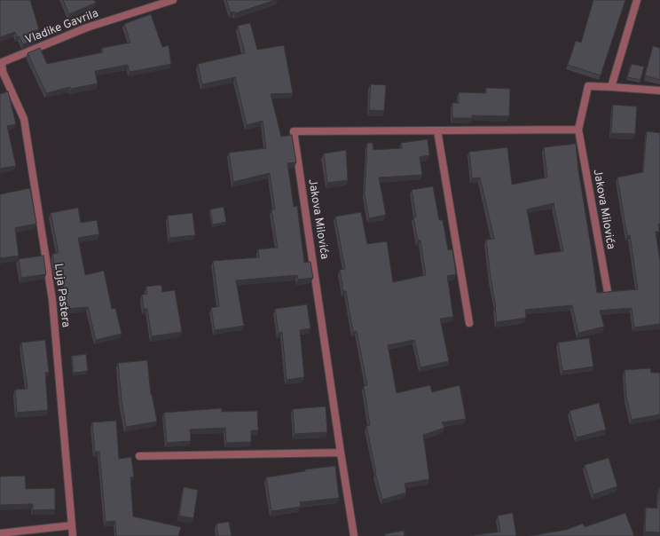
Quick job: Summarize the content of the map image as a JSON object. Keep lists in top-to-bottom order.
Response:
{
  "streets": {
    "street": ["Vladike Gavrila", "Jakova Milovića", "Luja Pastera"]
  },
  "crossings": [
    ["Vladike Gavrila", "Luja Pastera"]
  ]
}
